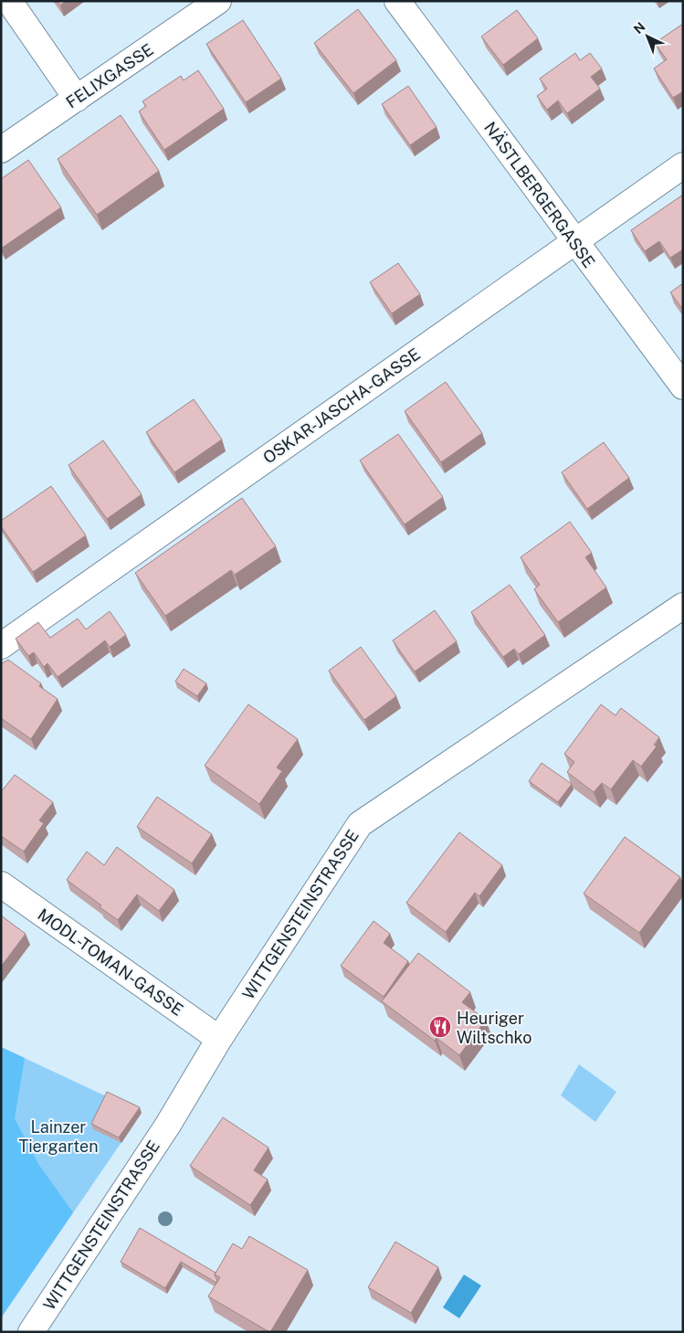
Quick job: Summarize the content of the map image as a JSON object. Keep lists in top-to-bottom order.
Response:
{
  "streets": {
    "street": [
      "FELIXGASSE",
      "NÄSTLBERGERGASSE",
      "OSKAR-JASCHA-GASSE",
      "WITTGENSTEINSTRASSE",
      "MODL-TOMAN-GASSE"
    ]
  },
  "crossings": [
    ["NÄSTLBERGERGASSE", "OSKAR-JASCHA-GASSE"],
    ["WITTGENSTEINSTRASSE", "MODL-TOMAN-GASSE"]
  ],
  "parks": ["Lainzer Tiergarten"],
  "places": {
    "restaurant": ["Heuriger Wiltschko"]
  },
  "north": "top left"
}
